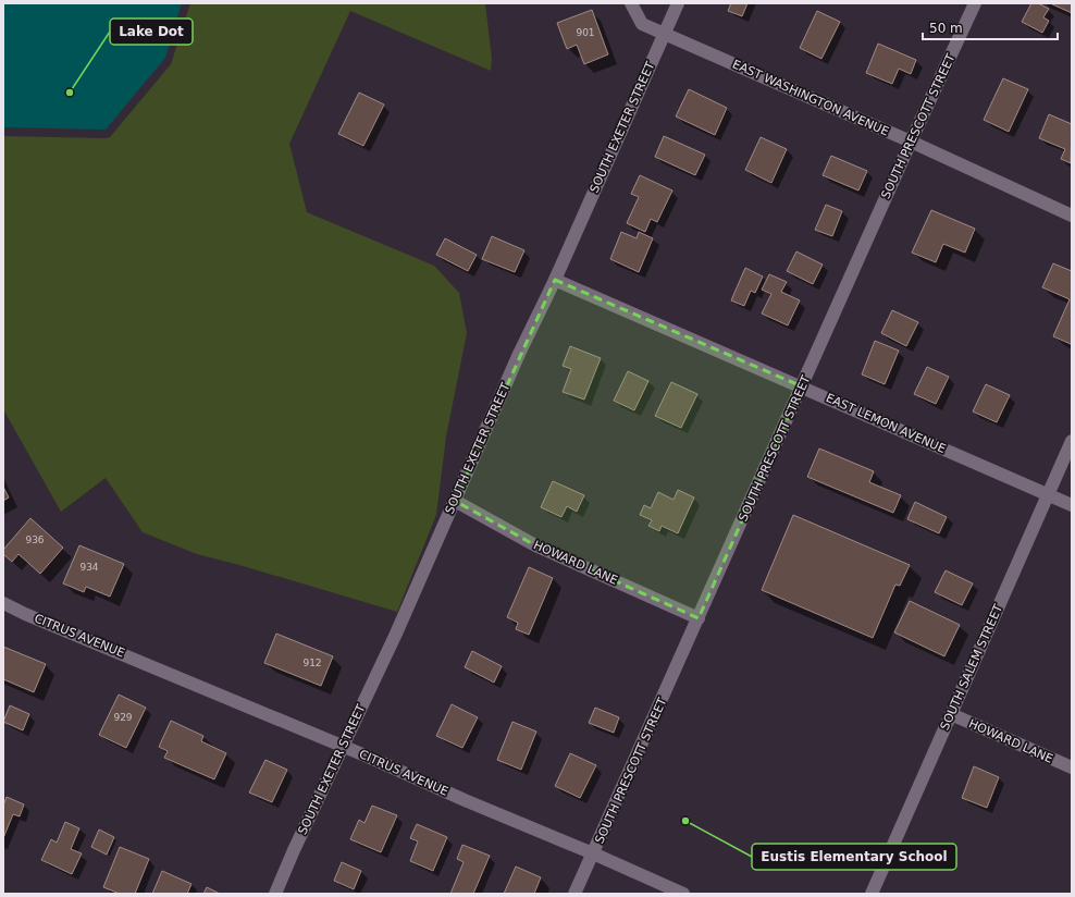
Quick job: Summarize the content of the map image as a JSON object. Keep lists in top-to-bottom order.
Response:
{
  "streets": {
    "street": [
      "EAST WASHINGTON AVENUE",
      "SOUTH PRESCOTT STREET",
      "SOUTH EXETER STREET",
      "EAST LEMON AVENUE",
      "HOWARD LANE",
      "CITRUS AVENUE",
      "SOUTH SALEM STREET"
    ]
  },
  "crossings": [
    ["EAST WASHINGTON AVENUE", "SOUTH PRESCOTT STREET"],
    ["EAST WASHINGTON AVENUE", "SOUTH EXETER STREET"],
    ["SOUTH PRESCOTT STREET", "EAST LEMON AVENUE"],
    ["SOUTH PRESCOTT STREET", "HOWARD LANE"],
    ["SOUTH PRESCOTT STREET", "CITRUS AVENUE"],
    ["SOUTH EXETER STREET", "EAST LEMON AVENUE"],
    ["SOUTH EXETER STREET", "HOWARD LANE"],
    ["SOUTH EXETER STREET", "CITRUS AVENUE"],
    ["EAST LEMON AVENUE", "SOUTH SALEM STREET"],
    ["HOWARD LANE", "SOUTH SALEM STREET"]
  ],
  "places": ["Lake Dot", "Eustis Elementary School"],
  "house_numbers": [
    "901",
    "936",
    "934",
    "912",
    "929"
  ],
  "scale_bar": "50 m"
}
